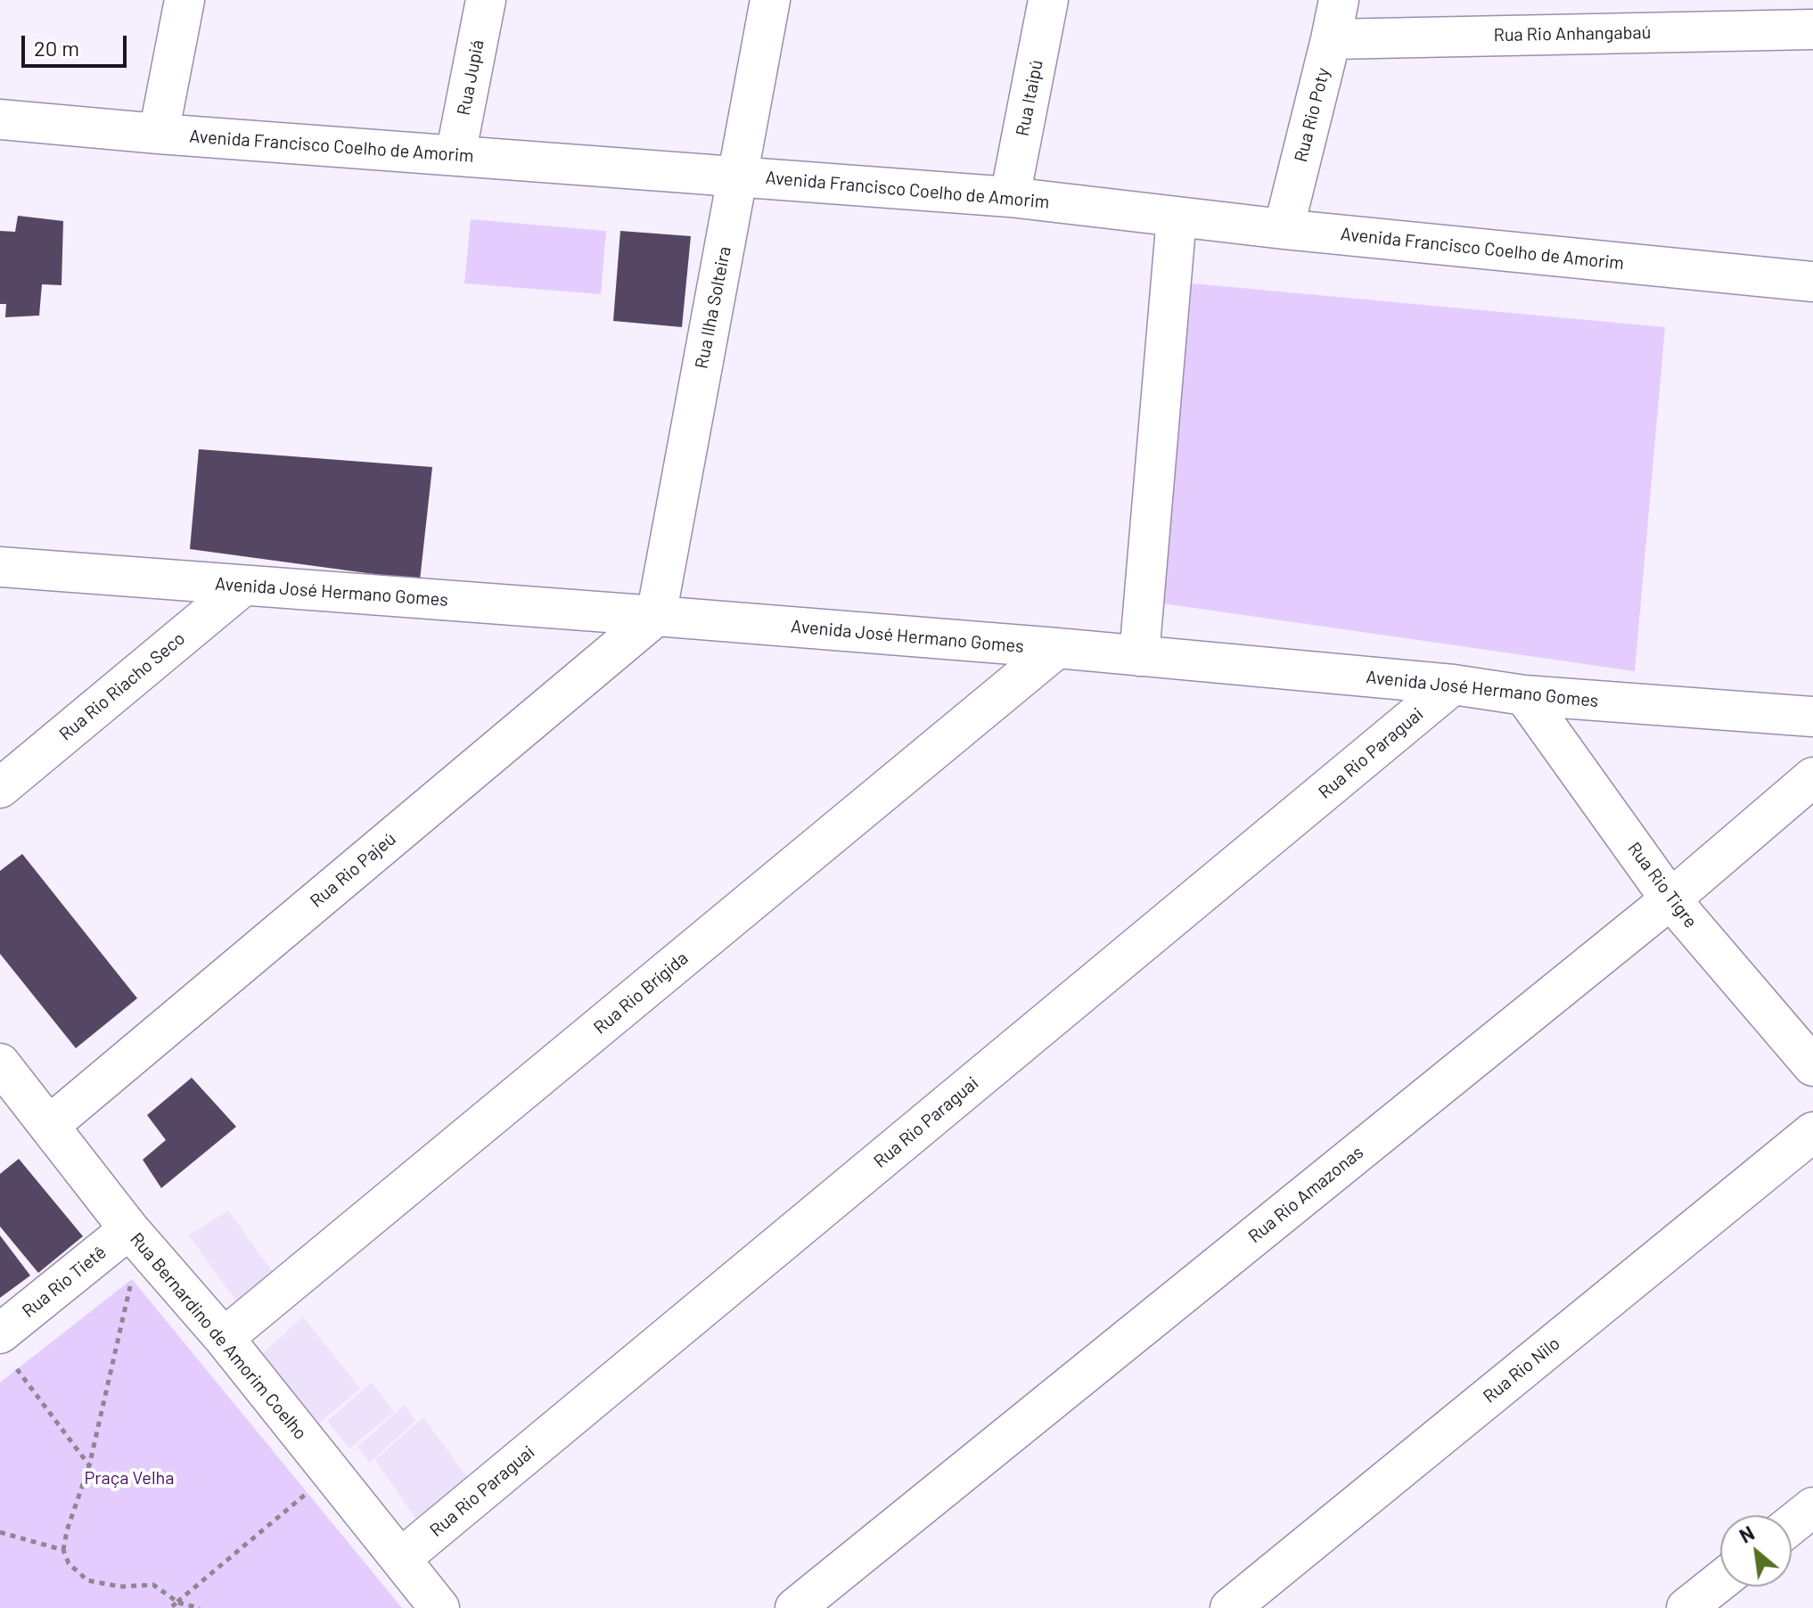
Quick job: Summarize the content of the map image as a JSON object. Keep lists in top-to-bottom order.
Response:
{
  "streets": {
    "street": [
      "Rua Rio Anhangabaú",
      "Rua Jupiá",
      "Rua Itaipú",
      "Rua Rio Poty",
      "Avenida Francisco Coelho de Amorim",
      "Rua Ilha Solteira",
      "Avenida José Hermano Gomes",
      "Rua Rio Riacho Seco",
      "Rua Rio Paraguai",
      "Rua Rio Pajeú",
      "Rua Rio Tigre",
      "Rua Rio Brígida",
      "Rua Rio Amazonas",
      "Rua Rio Tietê",
      "Rua Bernardino de Amorim Coelho",
      "Rua Rio Nilo"
    ]
  },
  "crossings": [
    ["Rua Rio Anhangabaú", "Rua Rio Poty"],
    ["Rua Jupiá", "Avenida Francisco Coelho de Amorim"],
    ["Rua Itaipú", "Avenida Francisco Coelho de Amorim"],
    ["Rua Rio Poty", "Avenida Francisco Coelho de Amorim"],
    ["Avenida Francisco Coelho de Amorim", "Rua Ilha Solteira"],
    ["Rua Ilha Solteira", "Avenida José Hermano Gomes"],
    ["Rua Ilha Solteira", "Rua Rio Pajeú"],
    ["Avenida José Hermano Gomes", "Rua Rio Riacho Seco"],
    ["Avenida José Hermano Gomes", "Rua Rio Paraguai"],
    ["Avenida José Hermano Gomes", "Rua Rio Pajeú"],
    ["Avenida José Hermano Gomes", "Rua Rio Tigre"],
    ["Avenida José Hermano Gomes", "Rua Rio Brígida"],
    ["Rua Rio Paraguai", "Rua Bernardino de Amorim Coelho"],
    ["Rua Rio Pajeú", "Rua Bernardino de Amorim Coelho"],
    ["Rua Rio Tigre", "Rua Rio Amazonas"],
    ["Rua Rio Brígida", "Rua Bernardino de Amorim Coelho"],
    ["Rua Rio Tietê", "Rua Bernardino de Amorim Coelho"]
  ],
  "parks": ["Praça Velha"],
  "scale_bar": "20 m",
  "north": "top left"
}
